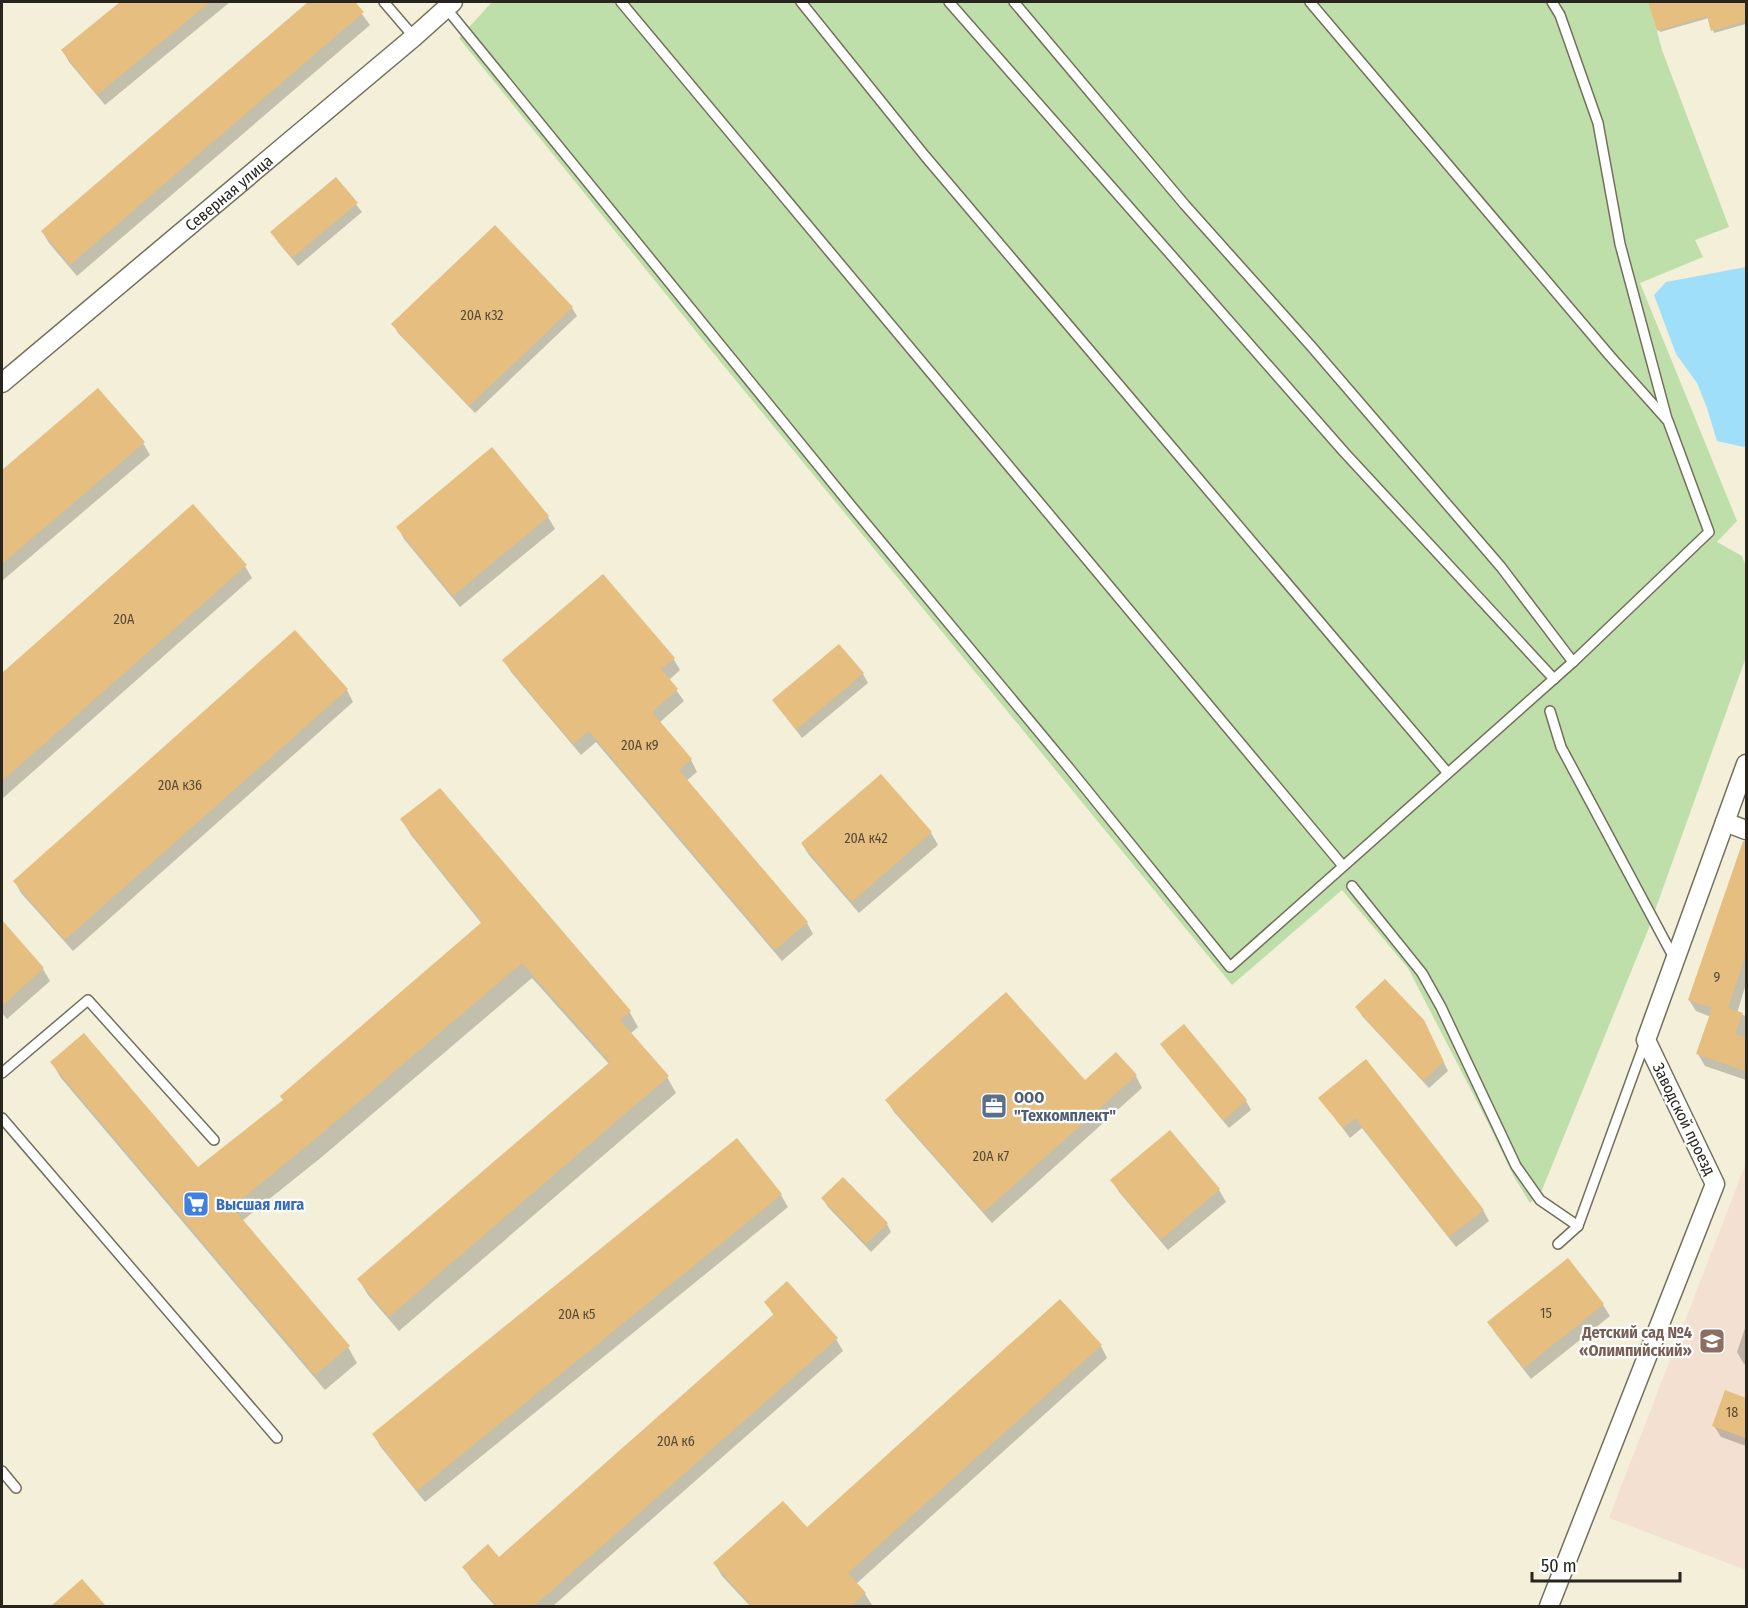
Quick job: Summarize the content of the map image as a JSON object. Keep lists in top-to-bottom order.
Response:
{
  "streets": {
    "street": ["Северная улица", "Заводской проезд"]
  },
  "places": {
    "office": ["ООО \"Техкомплект\""],
    "supermarket": ["Высшая лига"],
    "school or university": ["Детский сад №4 «Олимпийский»"]
  },
  "house_numbers": [
    "20А к32",
    "20А",
    "20А к9",
    "20А к36",
    "20А к42",
    "9",
    "20А к7",
    "15",
    "20А к5",
    "18",
    "20А к6"
  ],
  "scale_bar": "50 m"
}
